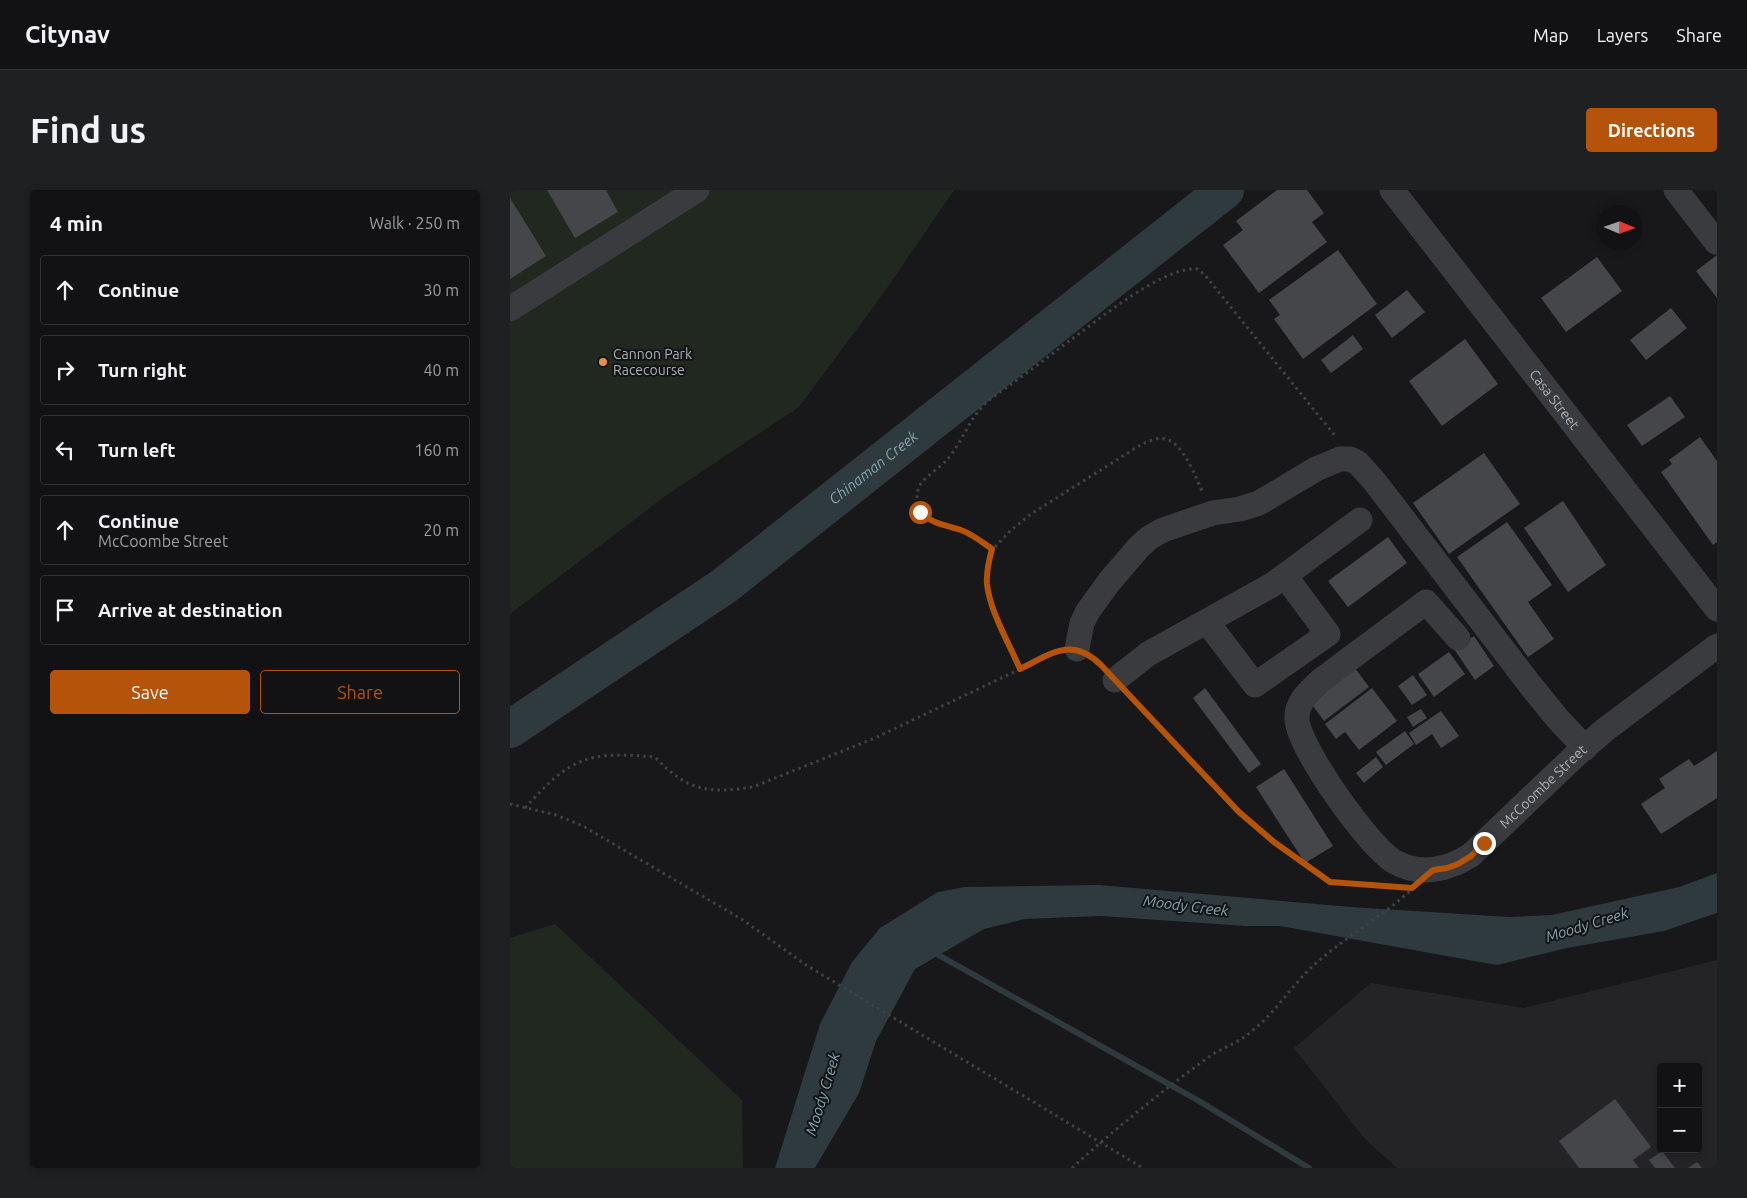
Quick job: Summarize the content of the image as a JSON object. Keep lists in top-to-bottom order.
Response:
{
  "streets": {
    "street": ["Casa Street", "McCoombe Street"]
  },
  "water": ["Chinaman Creek", "Moody Creek"],
  "places": ["Cannon Park Racecourse"],
  "north": "right",
  "page": {
    "header": "Citynav",
    "nav": ["Map", "Layers", "Share"],
    "buttons": [
      "Directions",
      ["Save", "Share"]
    ],
    "title": "Find us",
    "heading": ["4 min", "Walk · 250 m"],
    "list": [
      ["Continue", "30 m"],
      ["Turn right", "40 m"],
      ["Turn left", "160 m"],
      ["Continue", "McCoombe Street", "20 m"],
      "Arrive at destination"
    ],
    "map_buttons": ["+", "−"]
  }
}
